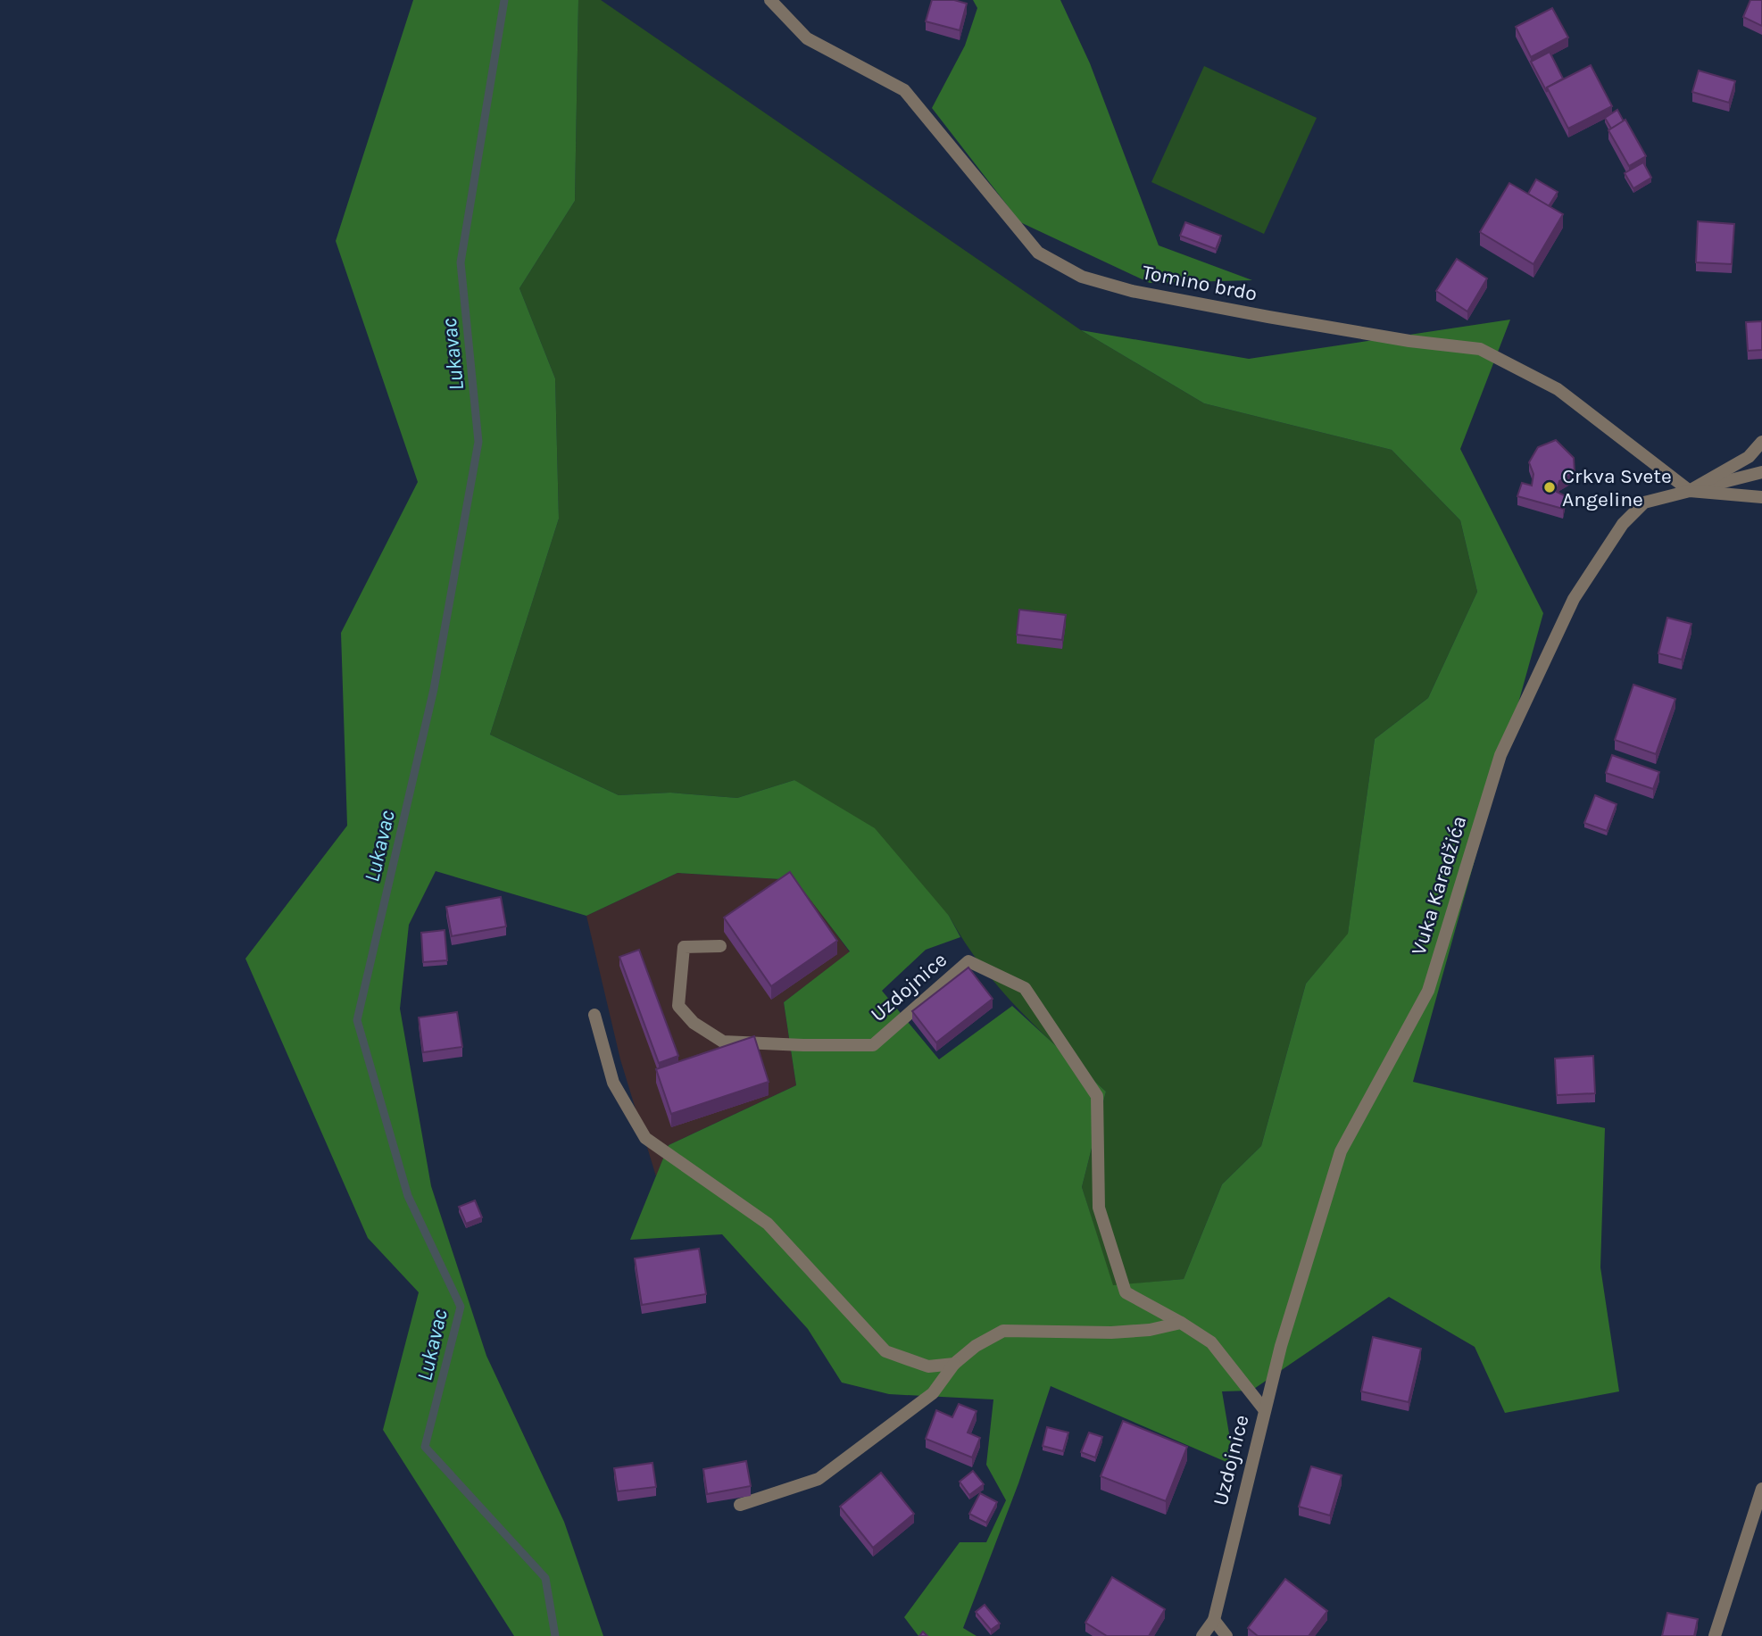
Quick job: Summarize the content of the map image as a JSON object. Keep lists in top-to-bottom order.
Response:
{
  "streets": {
    "street": ["Tomino brdo", "Vuka Karadžića", "Uzdojnice"]
  },
  "crossings": [
    ["Tomino brdo", "Vuka Karadžića"],
    ["Vuka Karadžića", "Uzdojnice"]
  ],
  "water": ["Lukavac"],
  "places": ["Crkva Svete Angeline"]
}
